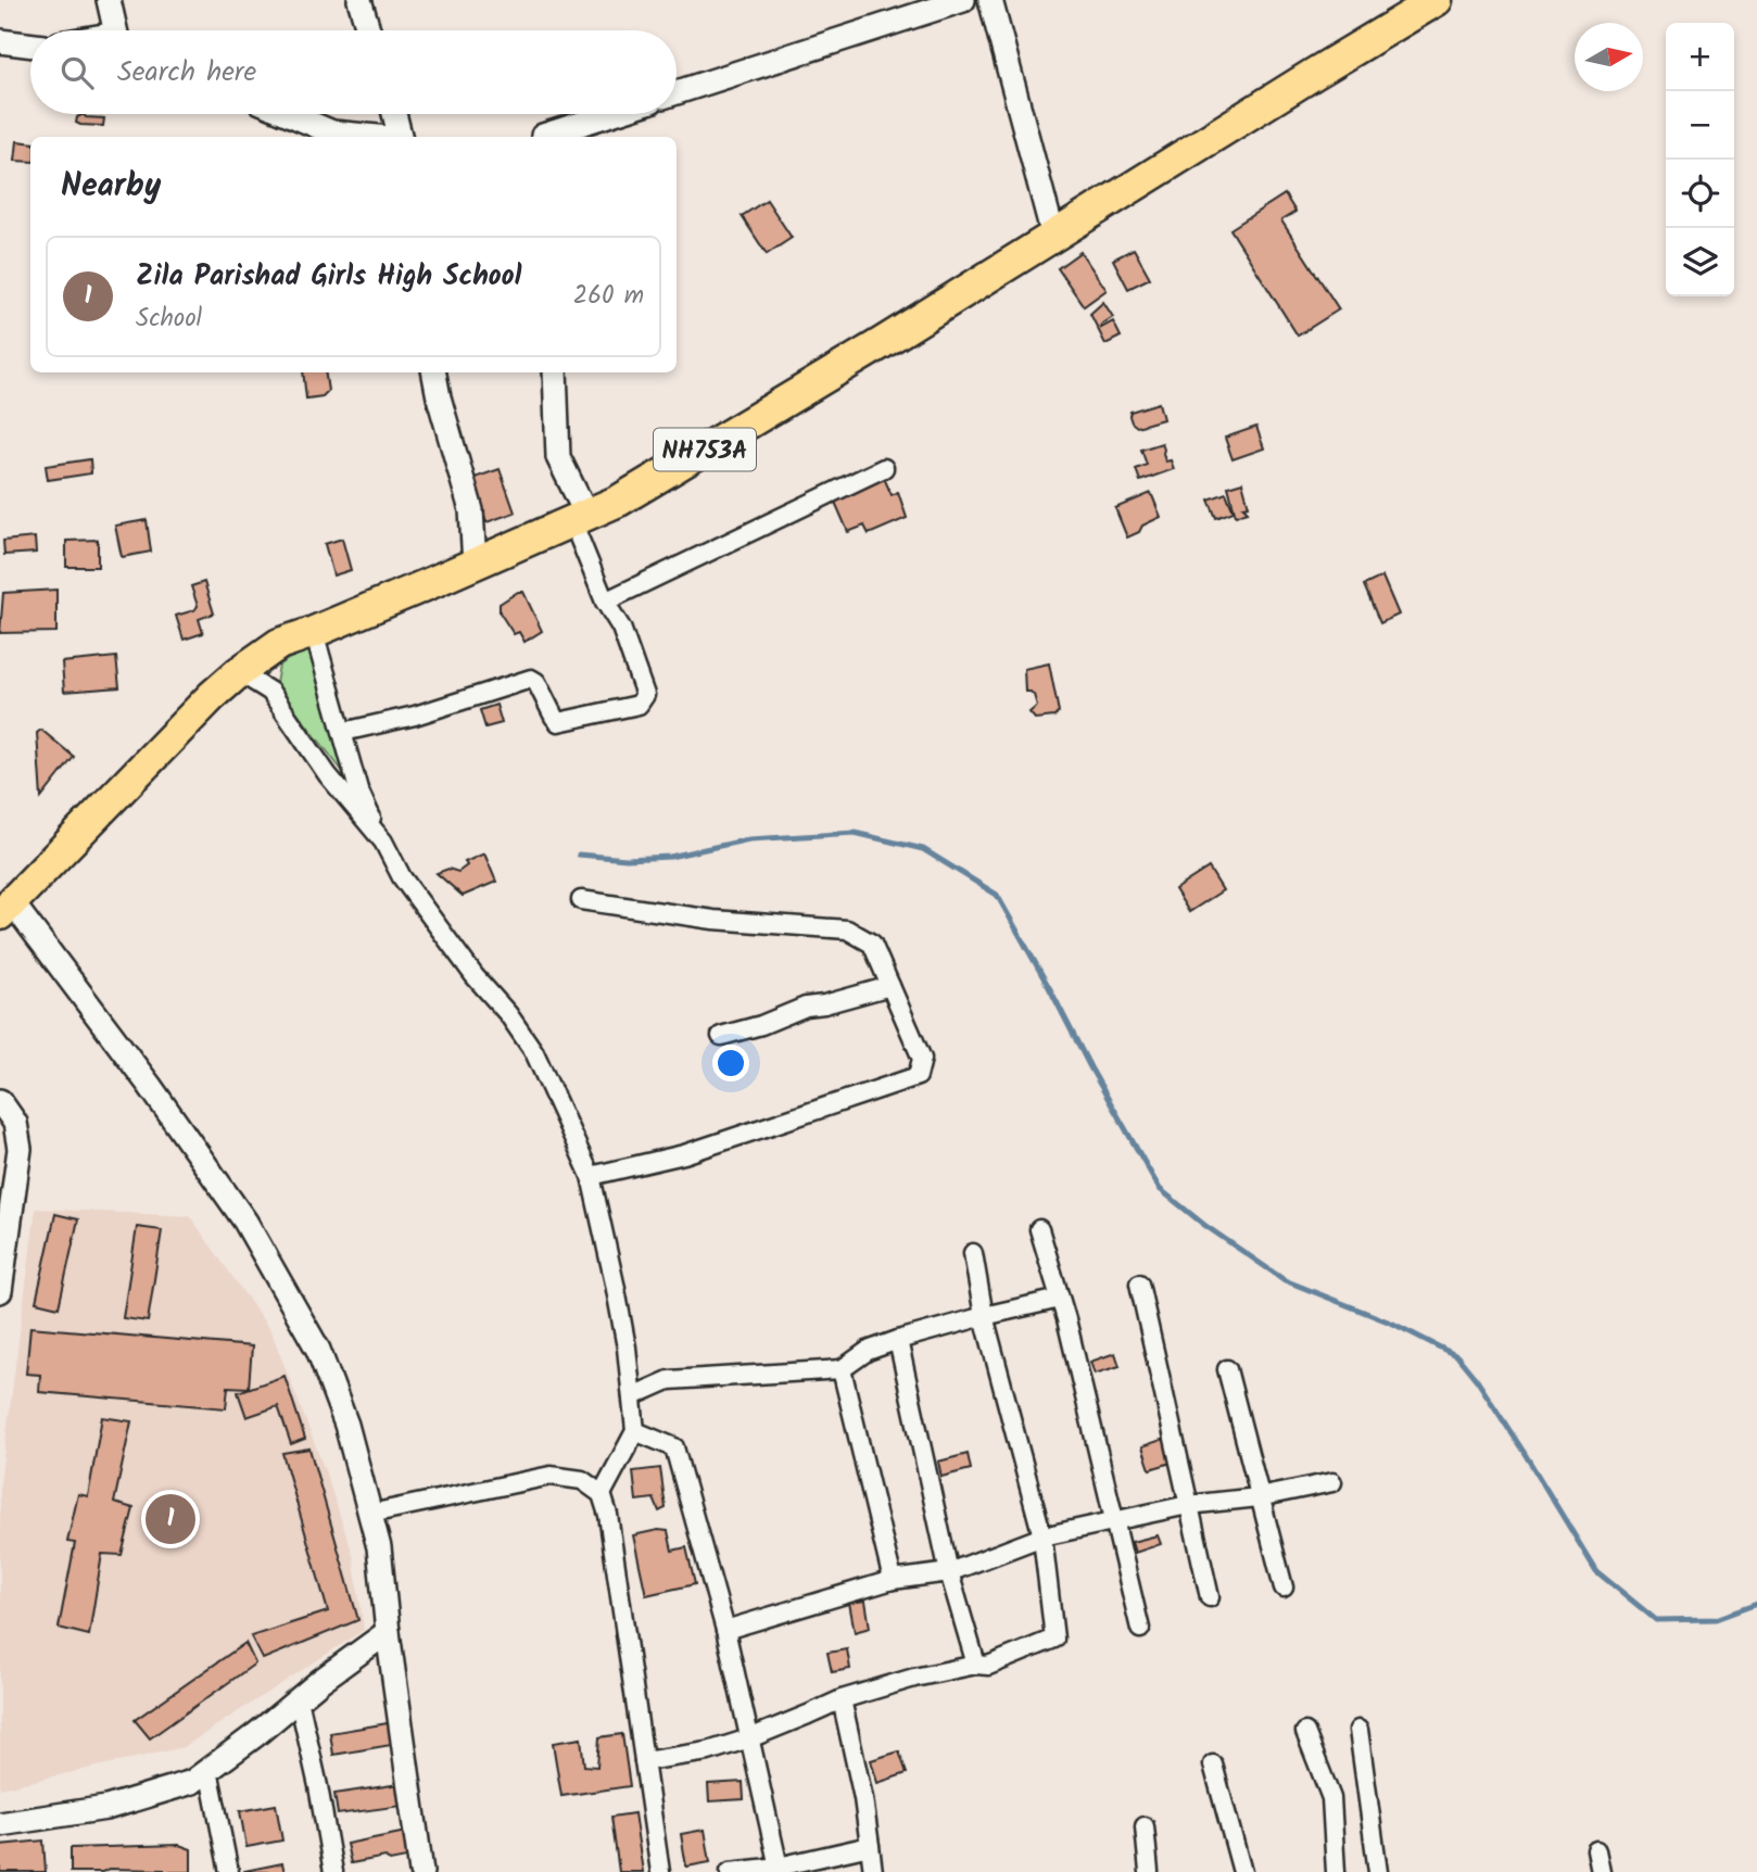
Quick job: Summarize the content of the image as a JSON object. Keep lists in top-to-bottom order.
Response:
{
  "streets": {
    "highway": ["NH753A"]
  },
  "north": "right",
  "page": {
    "map_buttons": ["+", "−"],
    "search": "Search here",
    "heading": "Nearby",
    "list": [
      {
        "mark": "1",
        "name": "Zila Parishad Girls High School",
        "note": "School",
        "value": "260 m"
      }
    ],
    "pins": "1"
  }
}
